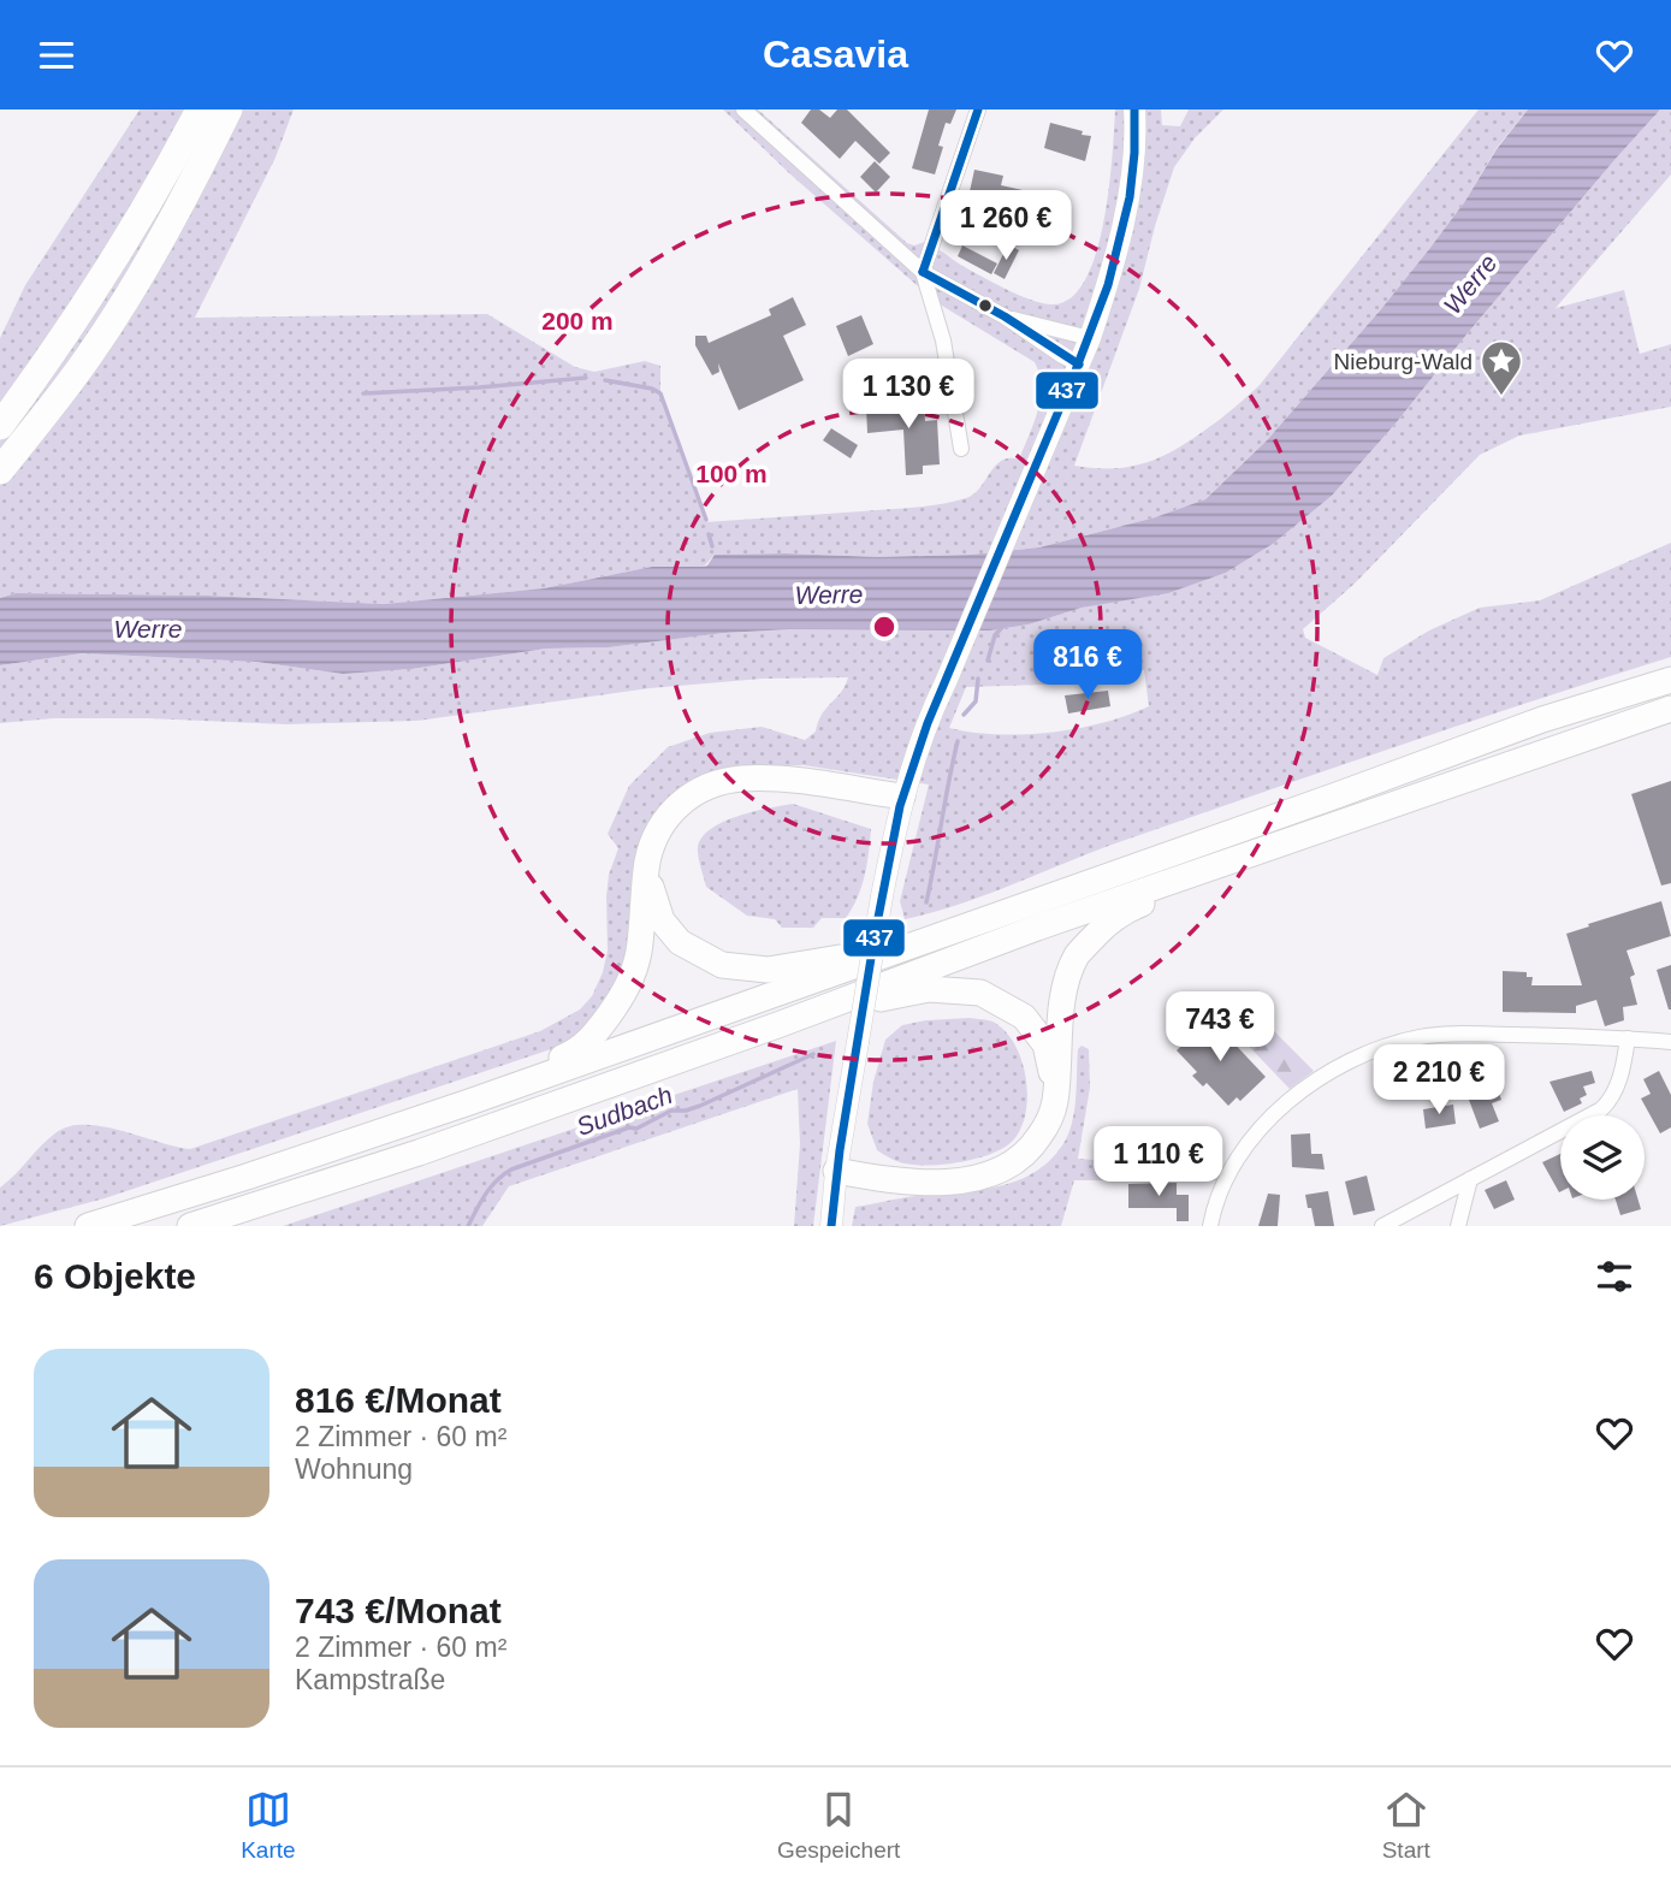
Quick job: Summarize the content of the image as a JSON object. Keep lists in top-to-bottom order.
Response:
{
  "water": ["Werre", "Sudbach"],
  "places": {
    "place": ["Nieburg-Wald"]
  },
  "lines": ["transit line 437"],
  "page": {
    "header": "Casavia",
    "price": [
      "1 260 €",
      "1 130 €",
      "816 €",
      "743 €",
      "2 210 €",
      "1 110 €"
    ],
    "heading": "6 Objekte",
    "list": [
      {
        "name": "816 €/Monat",
        "note": "2 Zimmer · 60 m² · Wohnung"
      },
      {
        "name": "743 €/Monat",
        "note": "2 Zimmer · 60 m² · Kampstraße"
      }
    ],
    "tabs": ["Karte", "Gespeichert", "Start"]
  },
  "rings": ["200 m", "100 m"]
}
